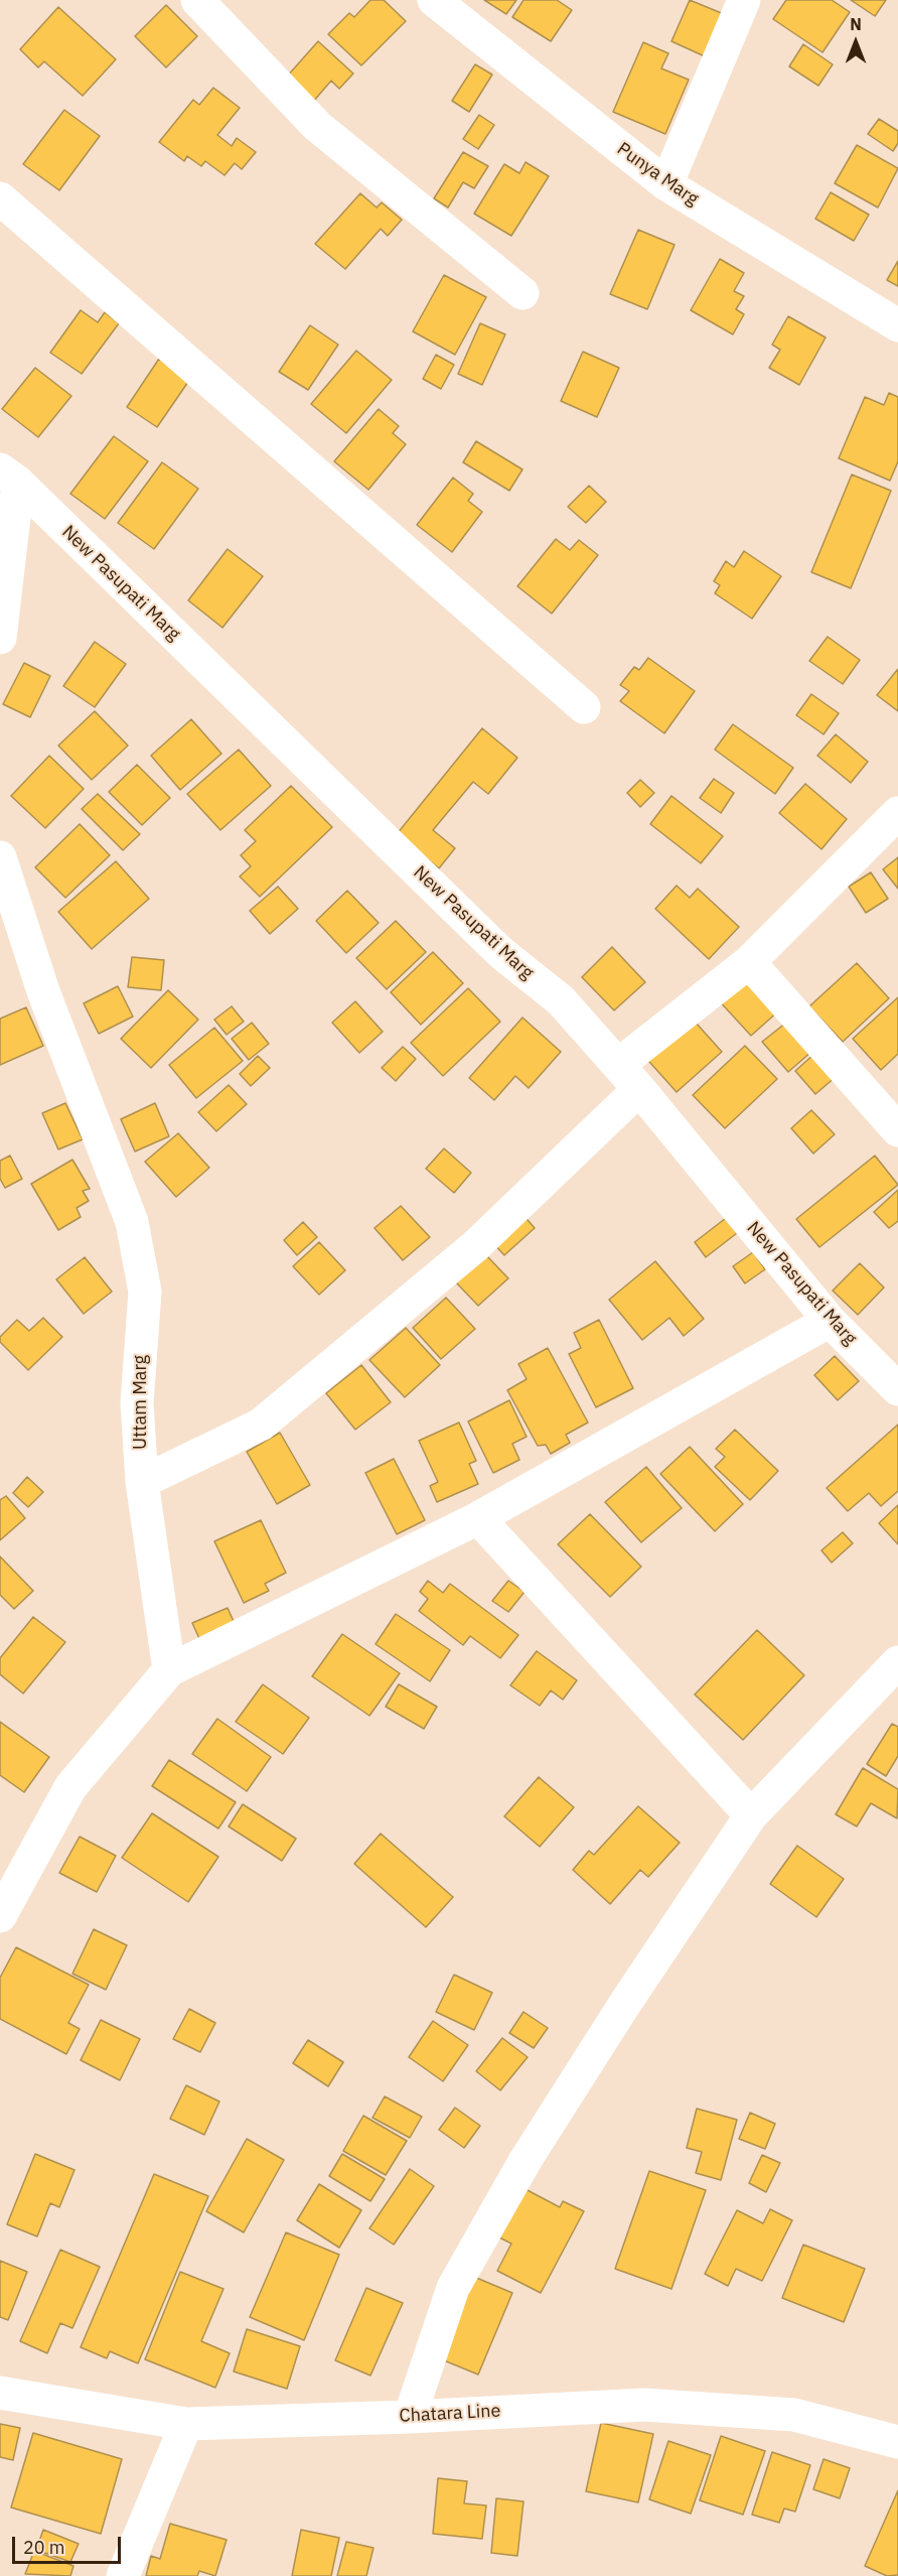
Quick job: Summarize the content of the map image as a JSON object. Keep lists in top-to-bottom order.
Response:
{
  "streets": {
    "street": [
      "Punya Marg",
      "New Pasupati Marg",
      "Uttam Marg",
      "Chatara Line"
    ]
  },
  "scale_bar": "20 m",
  "north": "top"
}
